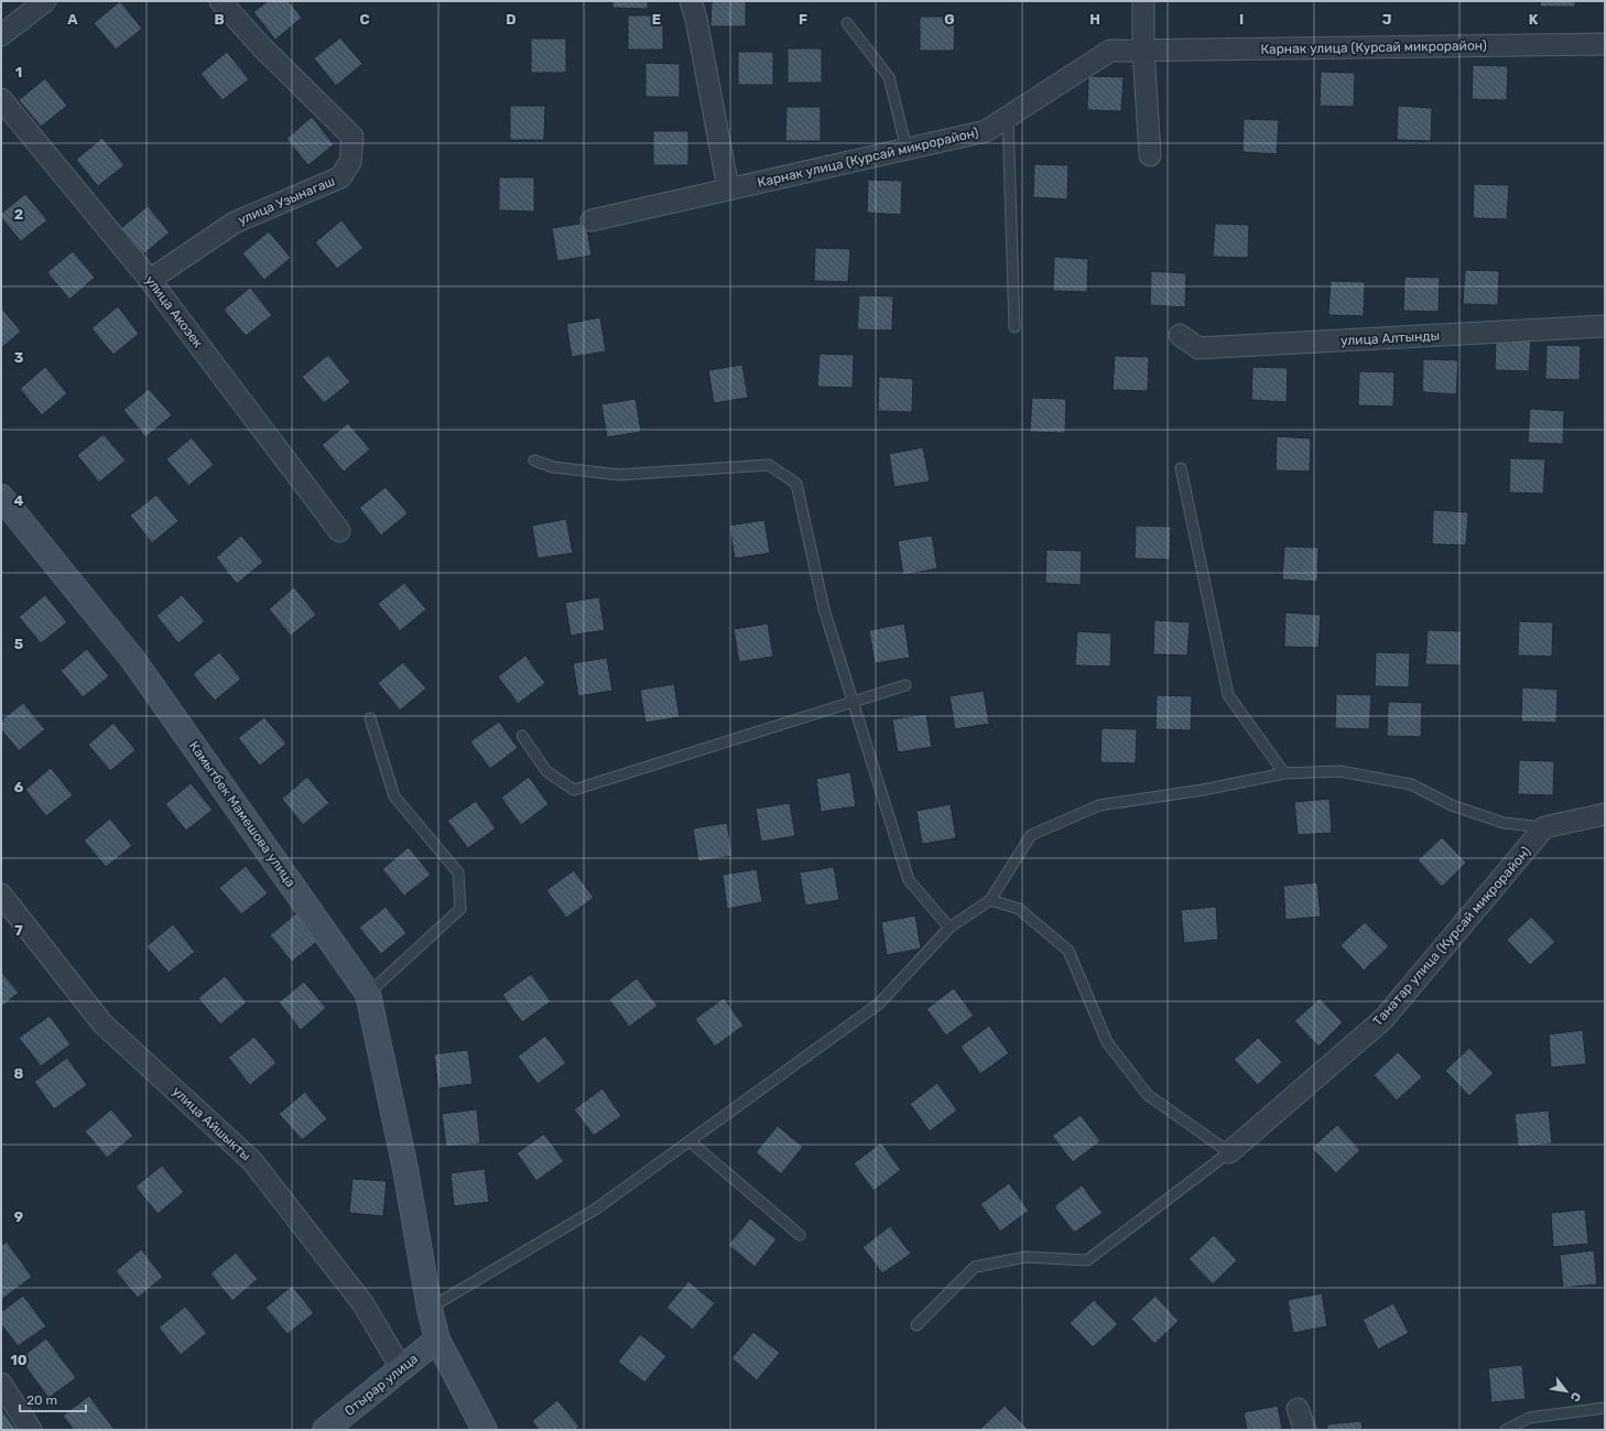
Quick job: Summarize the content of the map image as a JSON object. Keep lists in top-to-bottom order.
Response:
{
  "streets": {
    "street": [
      "Карнак улица (Курсай микрорайон)",
      "улица Узынагаш",
      "улица Акозек",
      "улица Алтынды",
      "Камытбек Мамешова улица",
      "Танатар улица (Курсай микрорайон)",
      "улица Айшыкты",
      "Отырар улица"
    ]
  },
  "crossings": [
    ["улица Узынагаш", "улица Акозек"],
    ["Камытбек Мамешова улица", "Отырар улица"],
    ["улица Айшыкты", "Отырар улица"]
  ],
  "scale_bar": "20 m",
  "north": "bottom right",
  "grid": {
    "columns": [
      "A",
      "B",
      "C",
      "D",
      "E",
      "F",
      "G",
      "H",
      "I",
      "J",
      "K"
    ],
    "rows": [
      "1",
      "2",
      "3",
      "4",
      "5",
      "6",
      "7",
      "8",
      "9",
      "10"
    ]
  }
}
